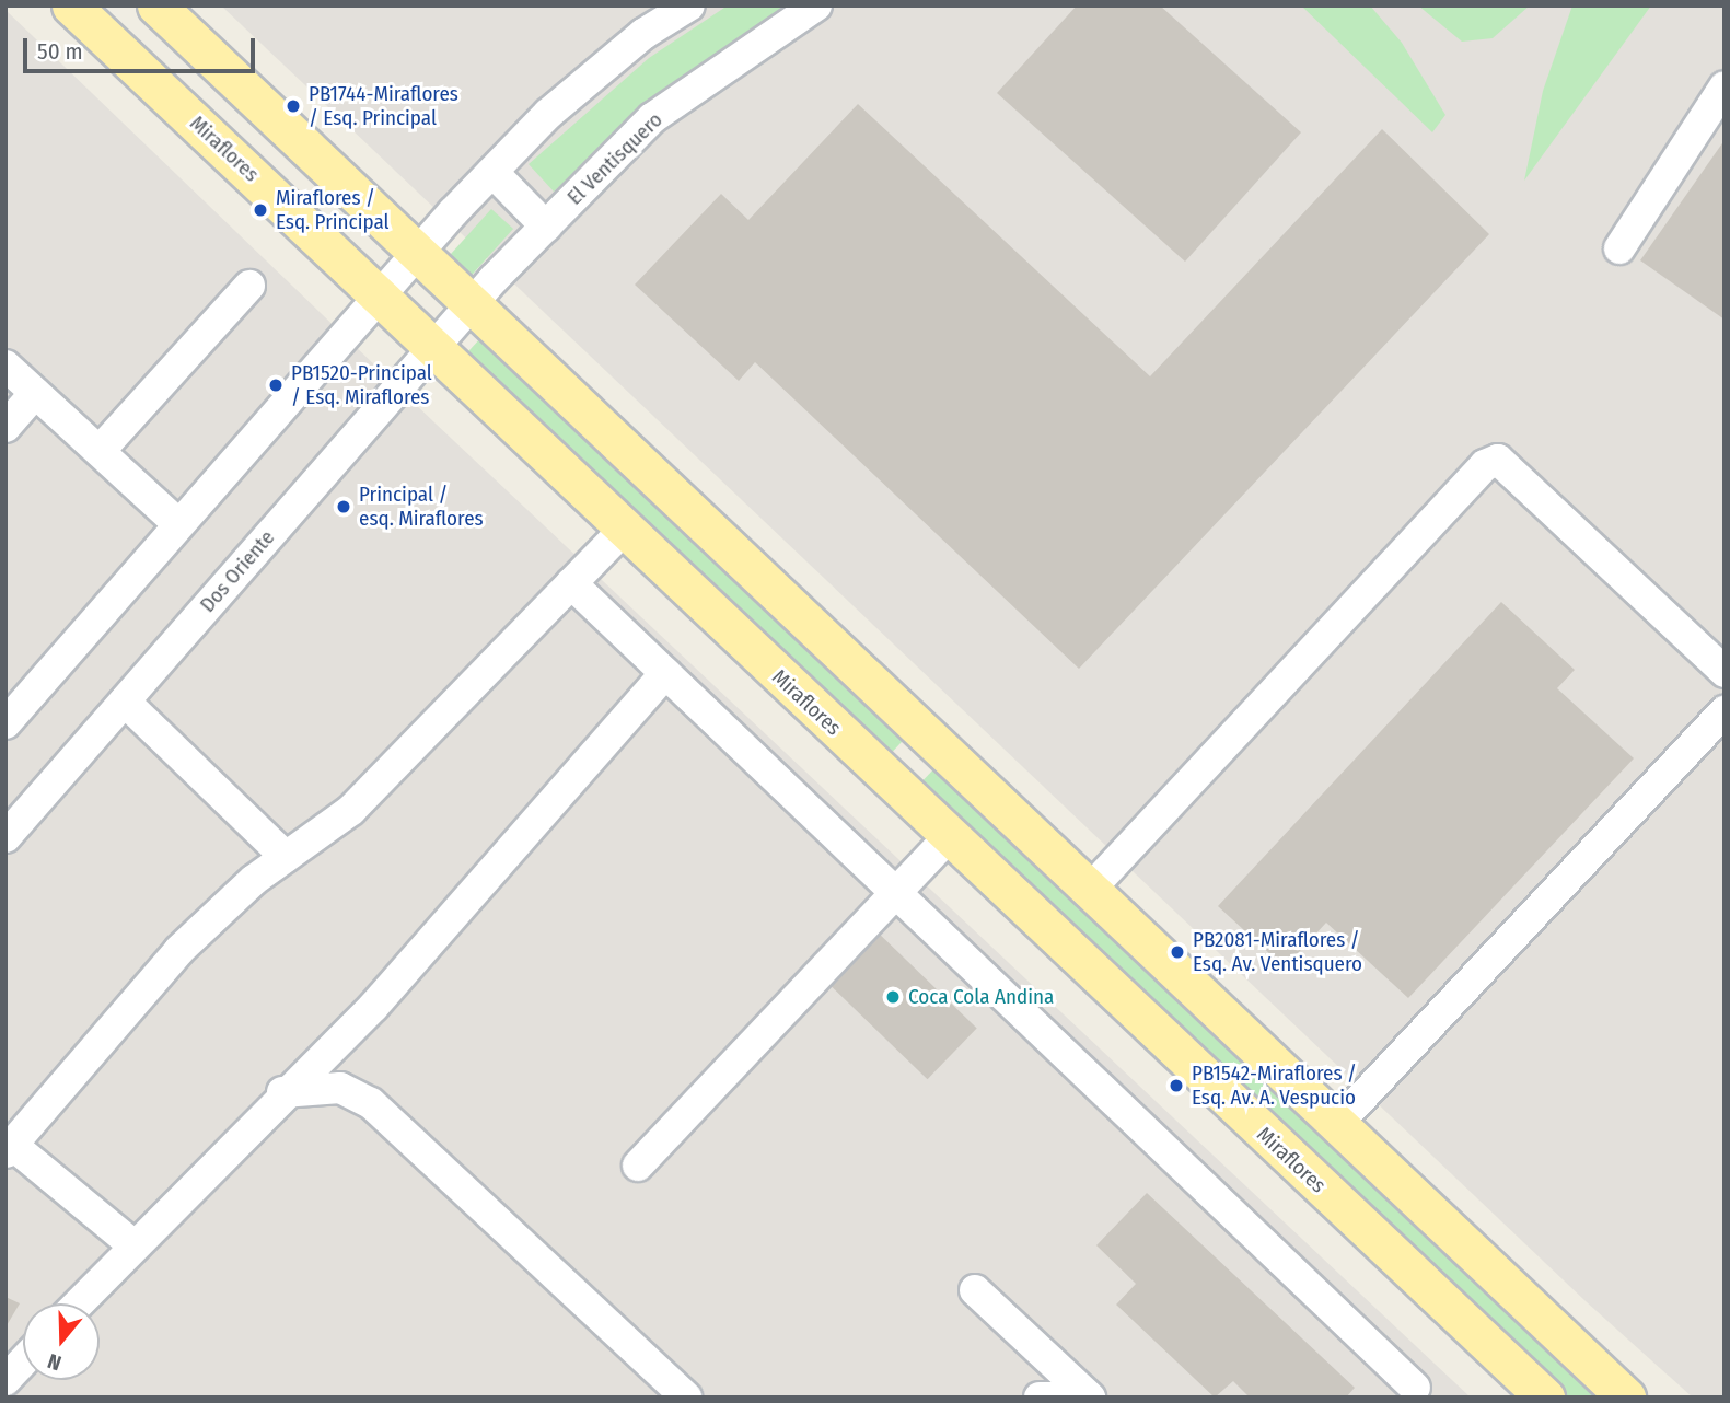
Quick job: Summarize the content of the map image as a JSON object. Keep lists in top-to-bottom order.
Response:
{
  "streets": {
    "main road": ["Miraflores"],
    "street": ["El Ventisquero", "Dos Oriente"]
  },
  "crossings": [
    ["Miraflores", "Dos Oriente"],
    ["El Ventisquero", "Dos Oriente"]
  ],
  "places": [
    "PB1744-Miraflores / Esq. Principal",
    "Miraflores / Esq. Principal",
    "PB1520-Principal / Esq. Miraflores",
    "Principal / esq. Miraflores",
    "PB2081-Miraflores / Esq. Av. Ventisquero",
    "Coca Cola Andina",
    "PB1542-Miraflores / Esq. Av. A. Vespucio"
  ],
  "scale_bar": "50 m",
  "north": "bottom"
}
